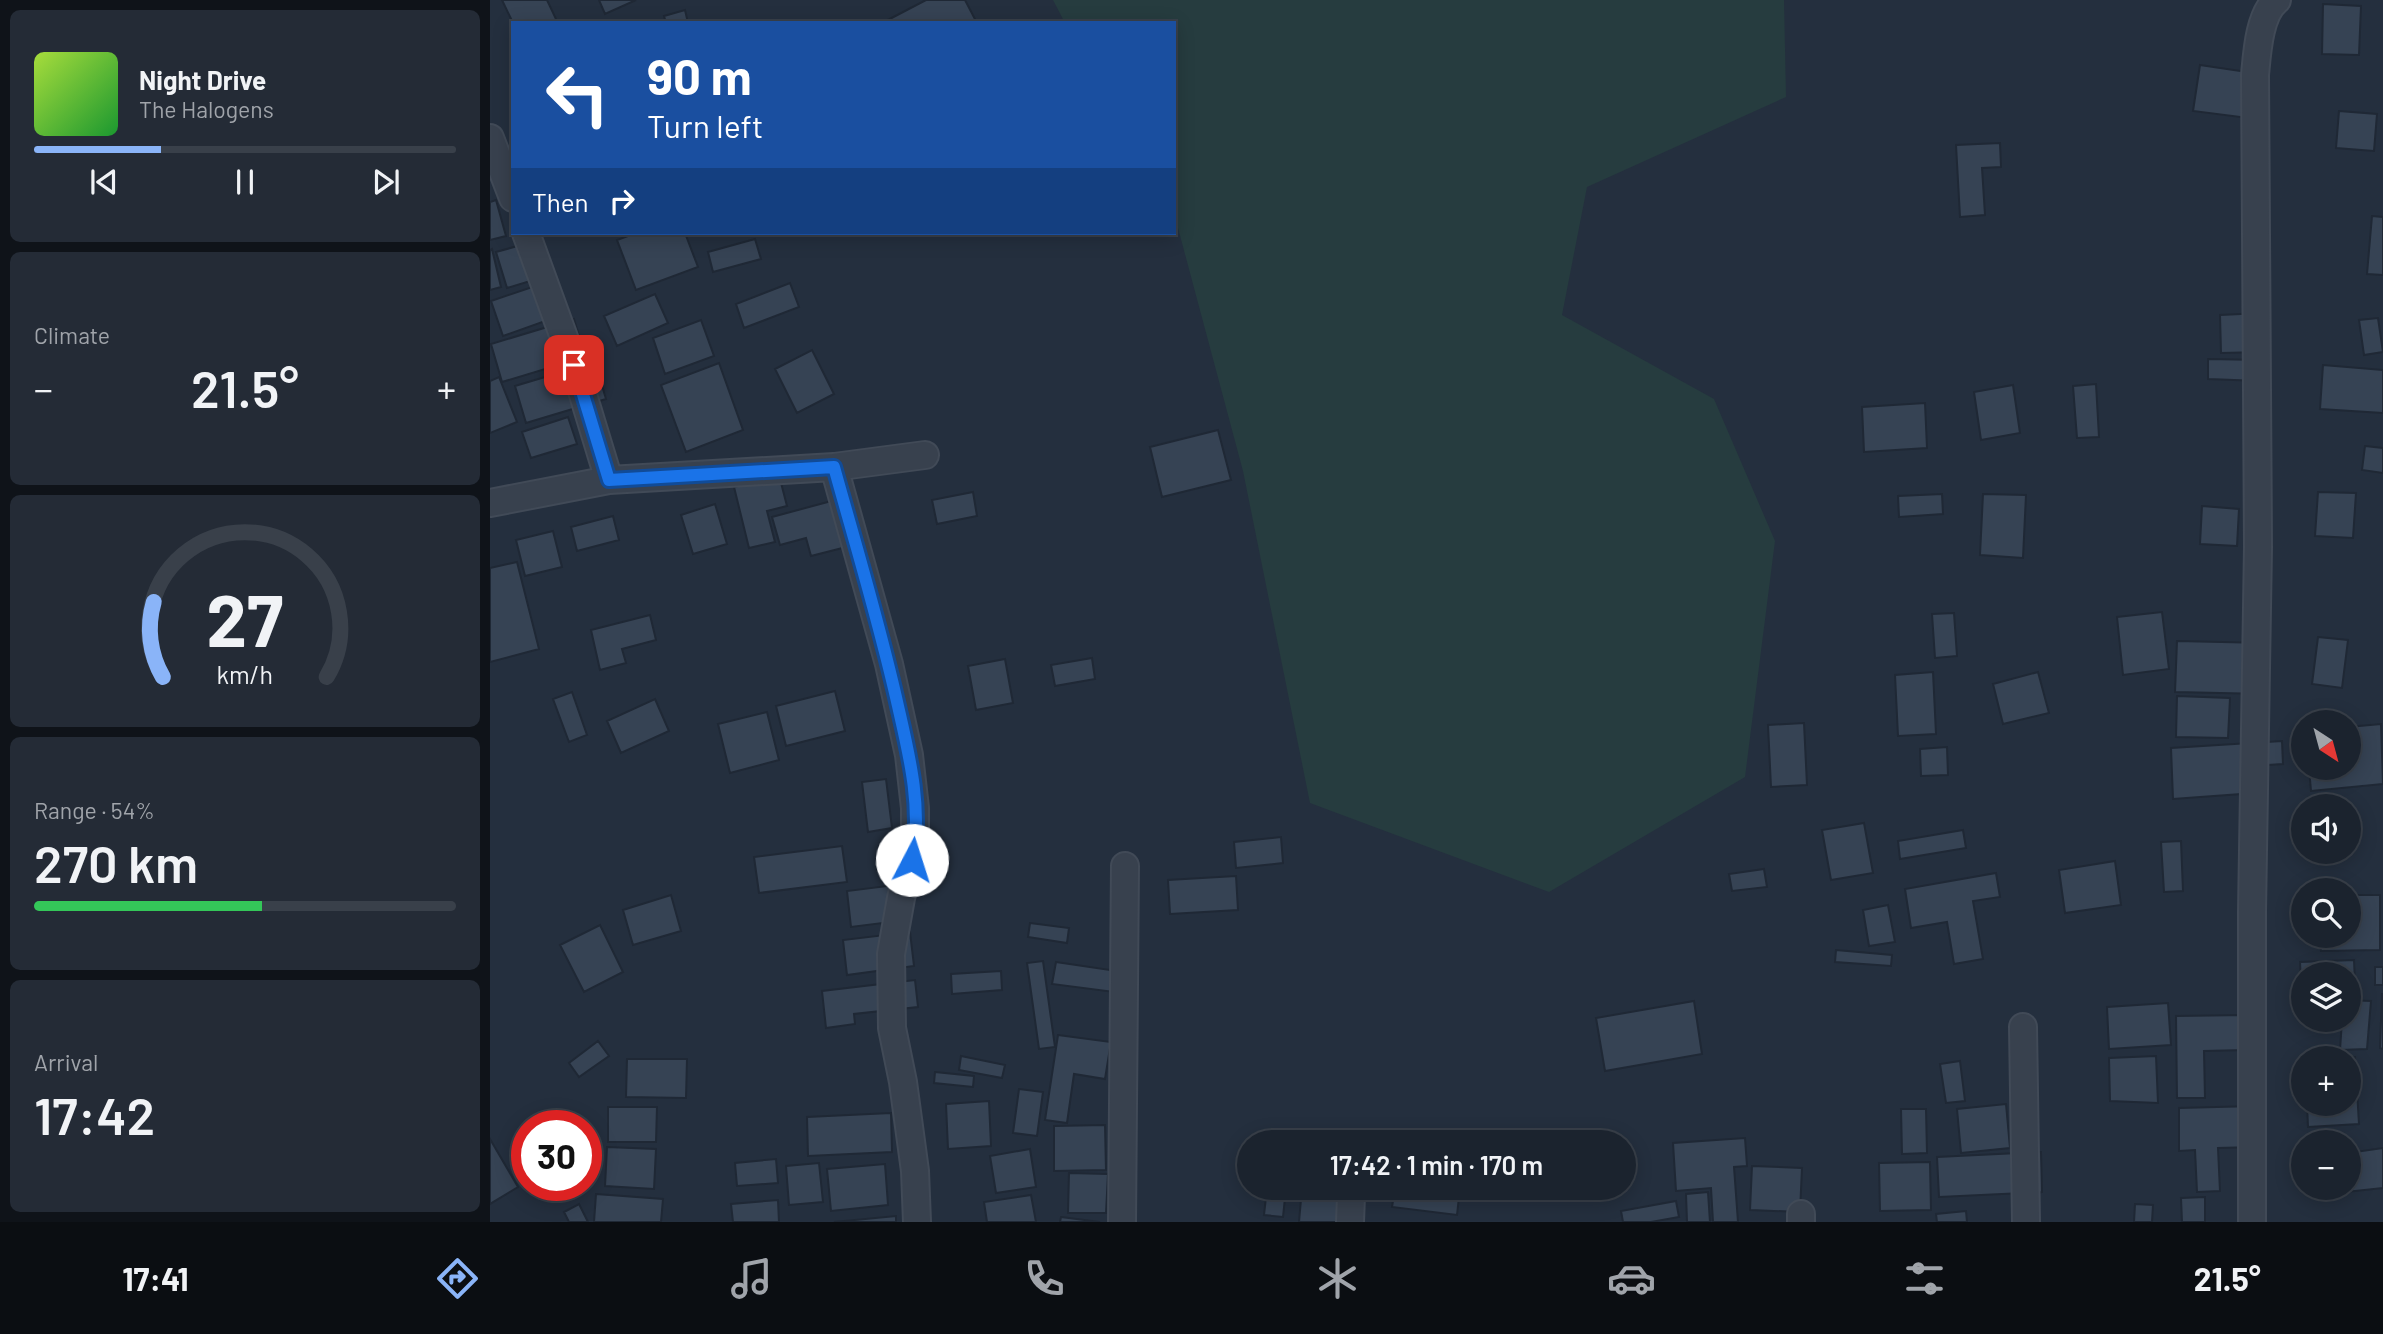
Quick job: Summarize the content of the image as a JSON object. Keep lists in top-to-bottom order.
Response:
{
  "north": "bottom right",
  "page": {
    "turn": ["90 m", "Turn left"],
    "song": ["Night Drive", "The Halogens"],
    "then": "Then",
    "tile": [
      "Climate",
      ["Range · 54%", "270 km"],
      ["Arrival", "17:42"]
    ],
    "heat": ["−", "21.5°", "+"],
    "map_buttons": ["+", "−"],
    "limit": "30",
    "trip": "17:42 · 1 min · 170 m",
    "tabs": ["17:41", "21.5°"],
    "gauge": ["27", "km/h"]
  }
}
